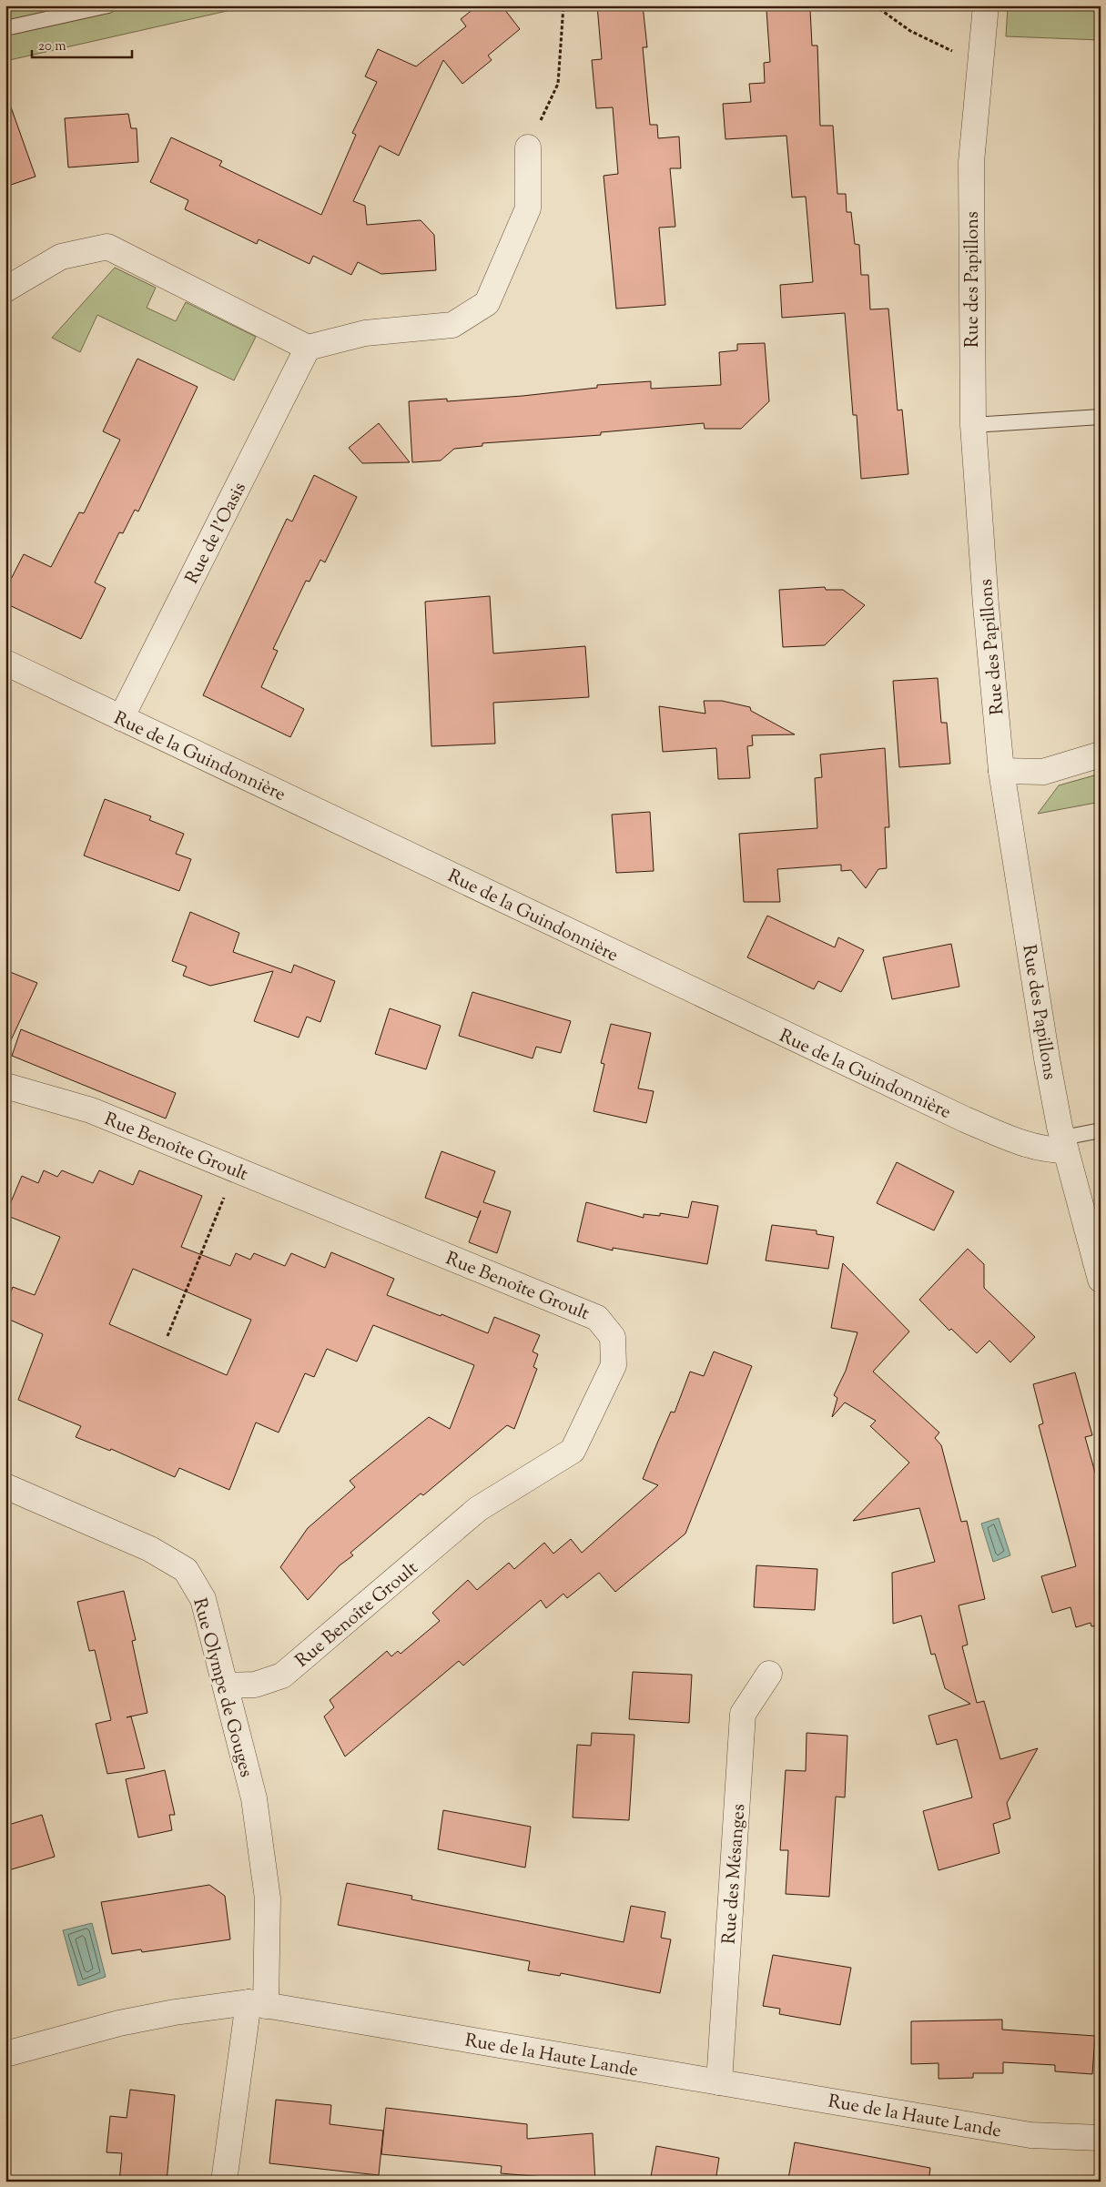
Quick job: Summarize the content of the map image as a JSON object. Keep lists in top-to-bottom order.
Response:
{
  "streets": {
    "street": [
      "Rue des Papillons",
      "Rue de l'Oasis",
      "Rue de la Guindonnière",
      "Rue Benoîte Groult",
      "Rue Olympe de Gouges",
      "Rue des Mésanges",
      "Rue de la Haute Lande"
    ]
  },
  "crossings": [
    ["Rue des Papillons", "Rue de la Guindonnière"],
    ["Rue de l'Oasis", "Rue de la Guindonnière"],
    ["Rue Benoîte Groult", "Rue Olympe de Gouges"],
    ["Rue Olympe de Gouges", "Rue de la Haute Lande"],
    ["Rue des Mésanges", "Rue de la Haute Lande"]
  ],
  "scale_bar": "20 m"
}
